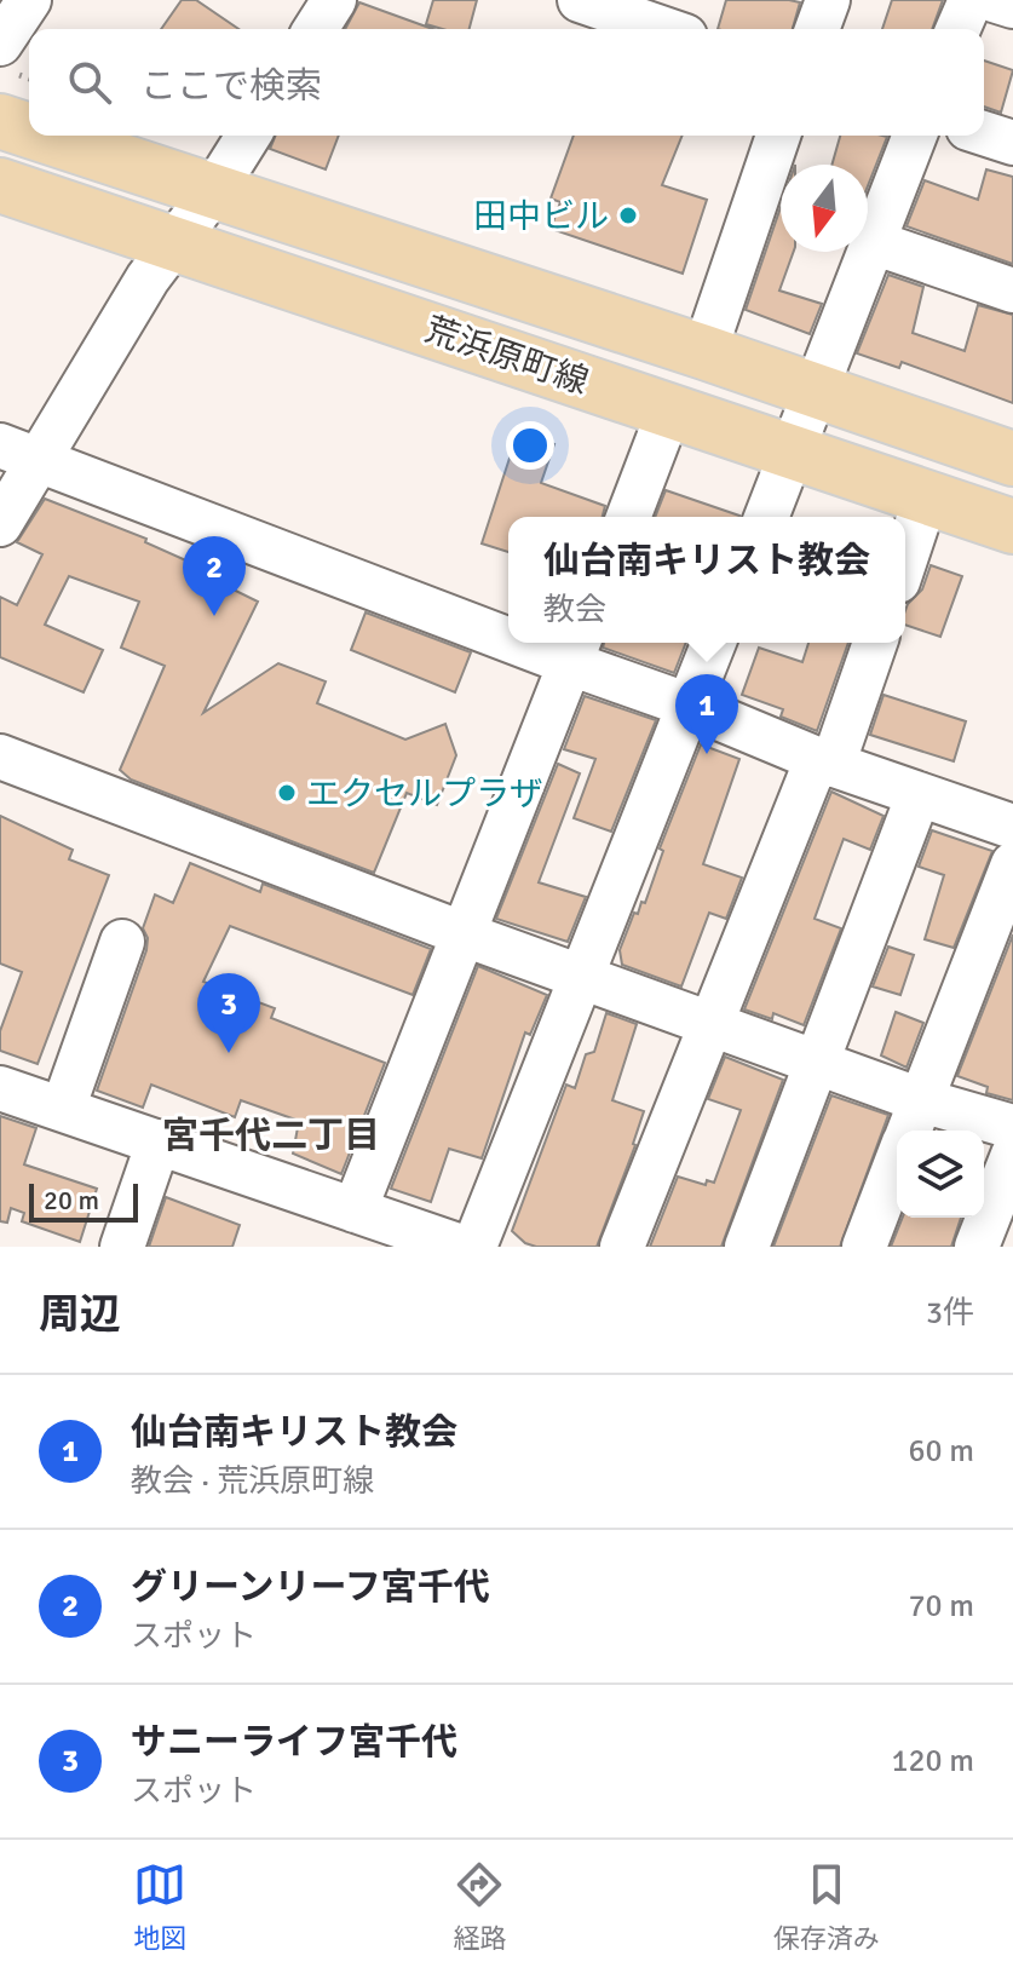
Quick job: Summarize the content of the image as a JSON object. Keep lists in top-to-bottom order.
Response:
{
  "streets": {
    "main road": ["荒浜原町線"]
  },
  "districts": ["宮千代二丁目"],
  "places": ["田中ビル", "エクセルプラザ"],
  "scale_bar": "20 m",
  "north": "bottom",
  "page": {
    "search": "ここで検索",
    "popup": ["仙台南キリスト教会", "教会"],
    "pins": ["2", "1", "3"],
    "scale": "20 m",
    "heading": ["周辺", "3件"],
    "list": [
      {
        "mark": "1",
        "name": "仙台南キリスト教会",
        "note": "教会 · 荒浜原町線",
        "value": "60 m"
      },
      {
        "mark": "2",
        "name": "グリーンリーフ宮千代",
        "note": "スポット",
        "value": "70 m"
      },
      {
        "mark": "3",
        "name": "サニーライフ宮千代",
        "note": "スポット",
        "value": "120 m"
      }
    ],
    "nav": ["地図", "経路", "保存済み"]
  }
}
